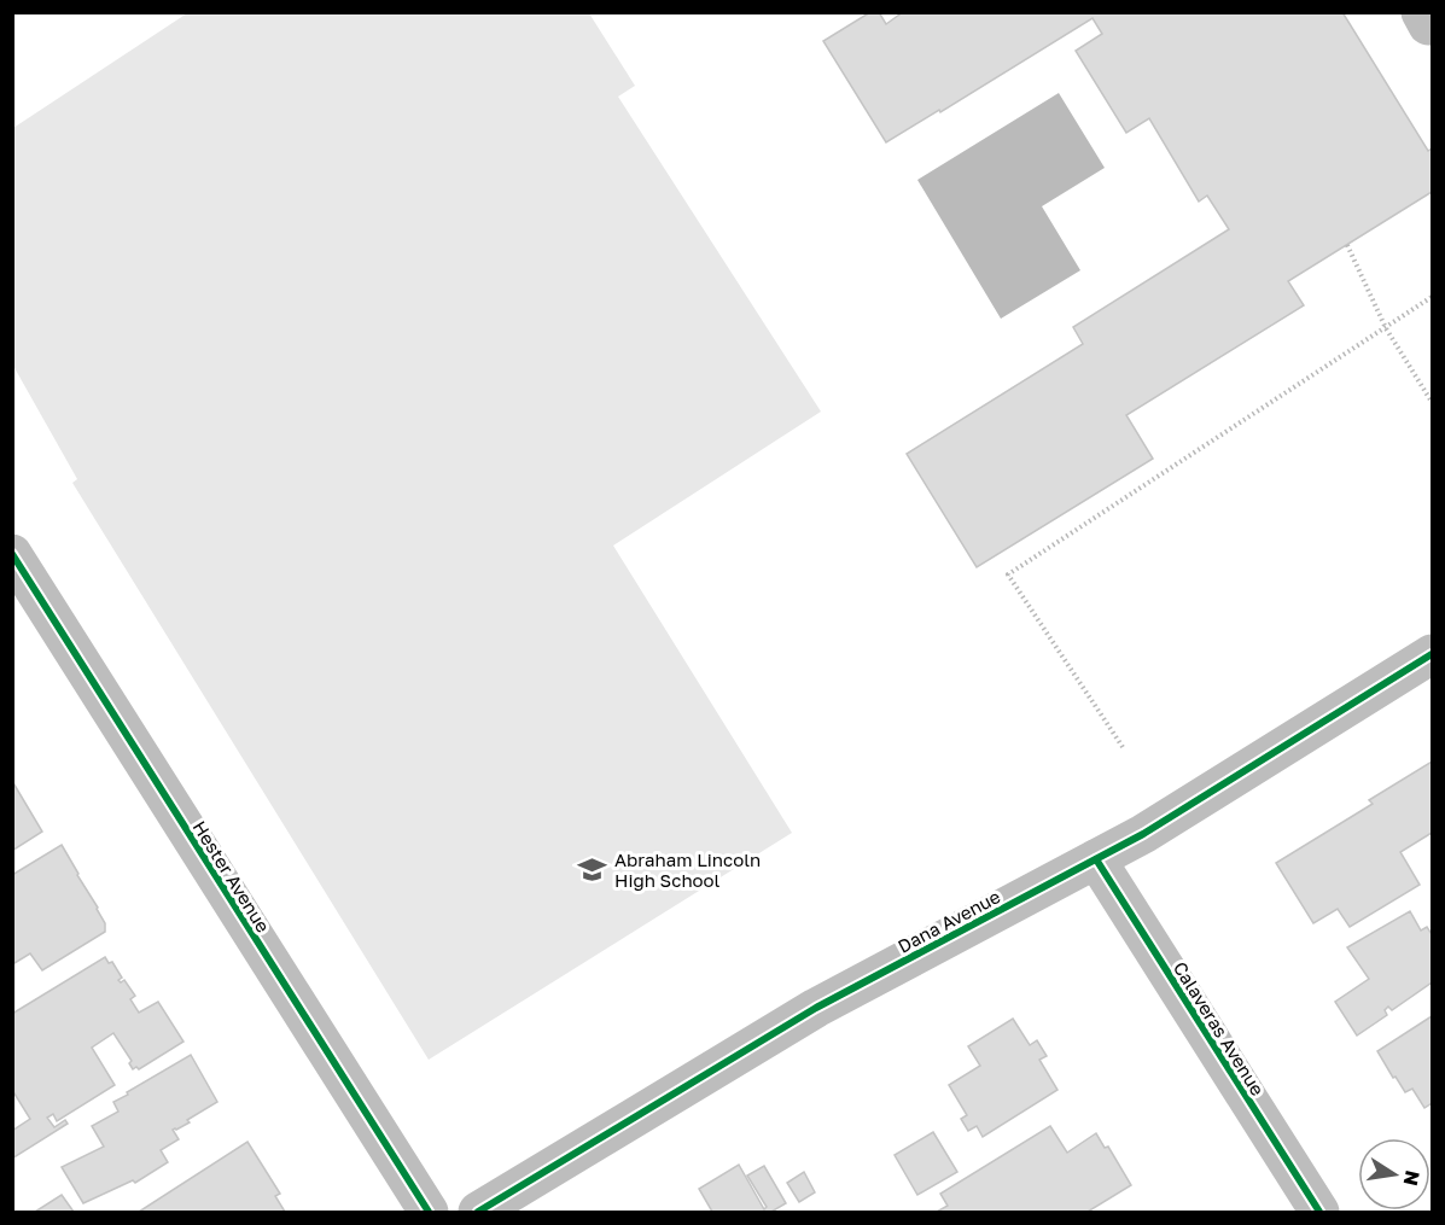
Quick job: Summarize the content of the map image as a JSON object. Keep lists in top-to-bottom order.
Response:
{
  "streets": {
    "street": ["Hester Avenue", "Dana Avenue", "Calaveras Avenue"]
  },
  "crossings": [
    ["Dana Avenue", "Calaveras Avenue"]
  ],
  "places": {
    "school or university": ["Abraham Lincoln High School"]
  },
  "north": "right"
}
